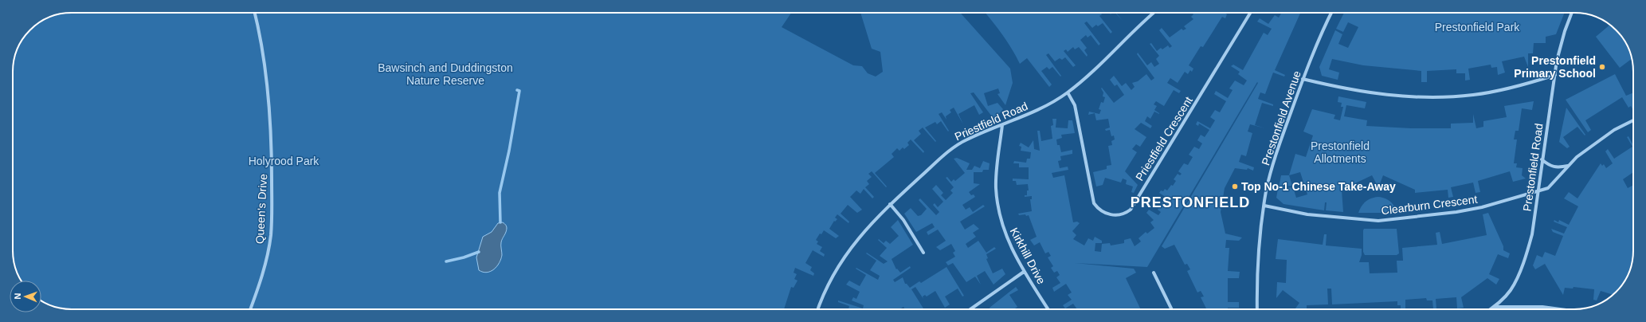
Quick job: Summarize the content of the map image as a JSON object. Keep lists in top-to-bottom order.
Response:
{
  "streets": {
    "street": [
      "Prestonfield Avenue",
      "Priestfield Road",
      "Priestfield Crescent",
      "Prestonfield Road",
      "Clearburn Crescent",
      "Queen's Drive",
      "Kirkhill Drive"
    ]
  },
  "crossings": [
    ["Prestonfield Avenue", "Clearburn Crescent"],
    ["Priestfield Road", "Priestfield Crescent"],
    ["Priestfield Road", "Kirkhill Drive"],
    ["Prestonfield Road", "Clearburn Crescent"]
  ],
  "districts": ["PRESTONFIELD"],
  "parks": [
    "Prestonfield Park",
    "Bawsinch and Duddingston Nature Reserve",
    "Prestonfield Allotments",
    "Holyrood Park"
  ],
  "places": ["Prestonfield Primary School", "Top No-1 Chinese Take-Away"],
  "north": "left"
}
